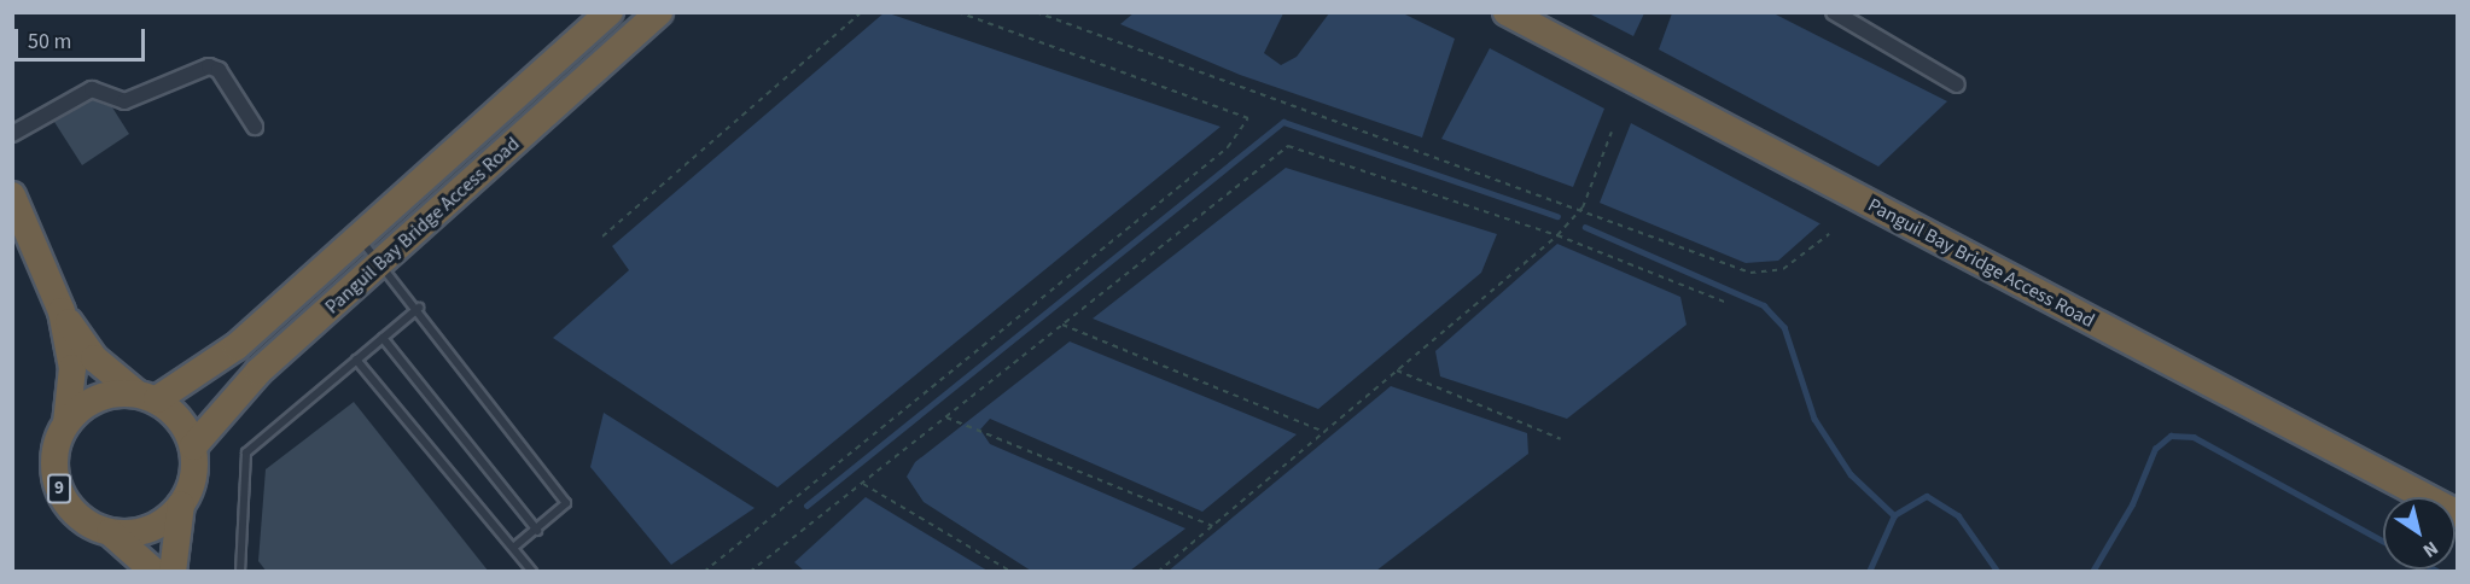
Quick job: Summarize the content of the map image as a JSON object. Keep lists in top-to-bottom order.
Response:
{
  "streets": {
    "highway": ["Panguil Bay Bridge Access Road", "9"]
  },
  "crossings": [
    ["Panguil Bay Bridge Access Road", "9"]
  ],
  "scale_bar": "50 m",
  "north": "bottom right"
}
